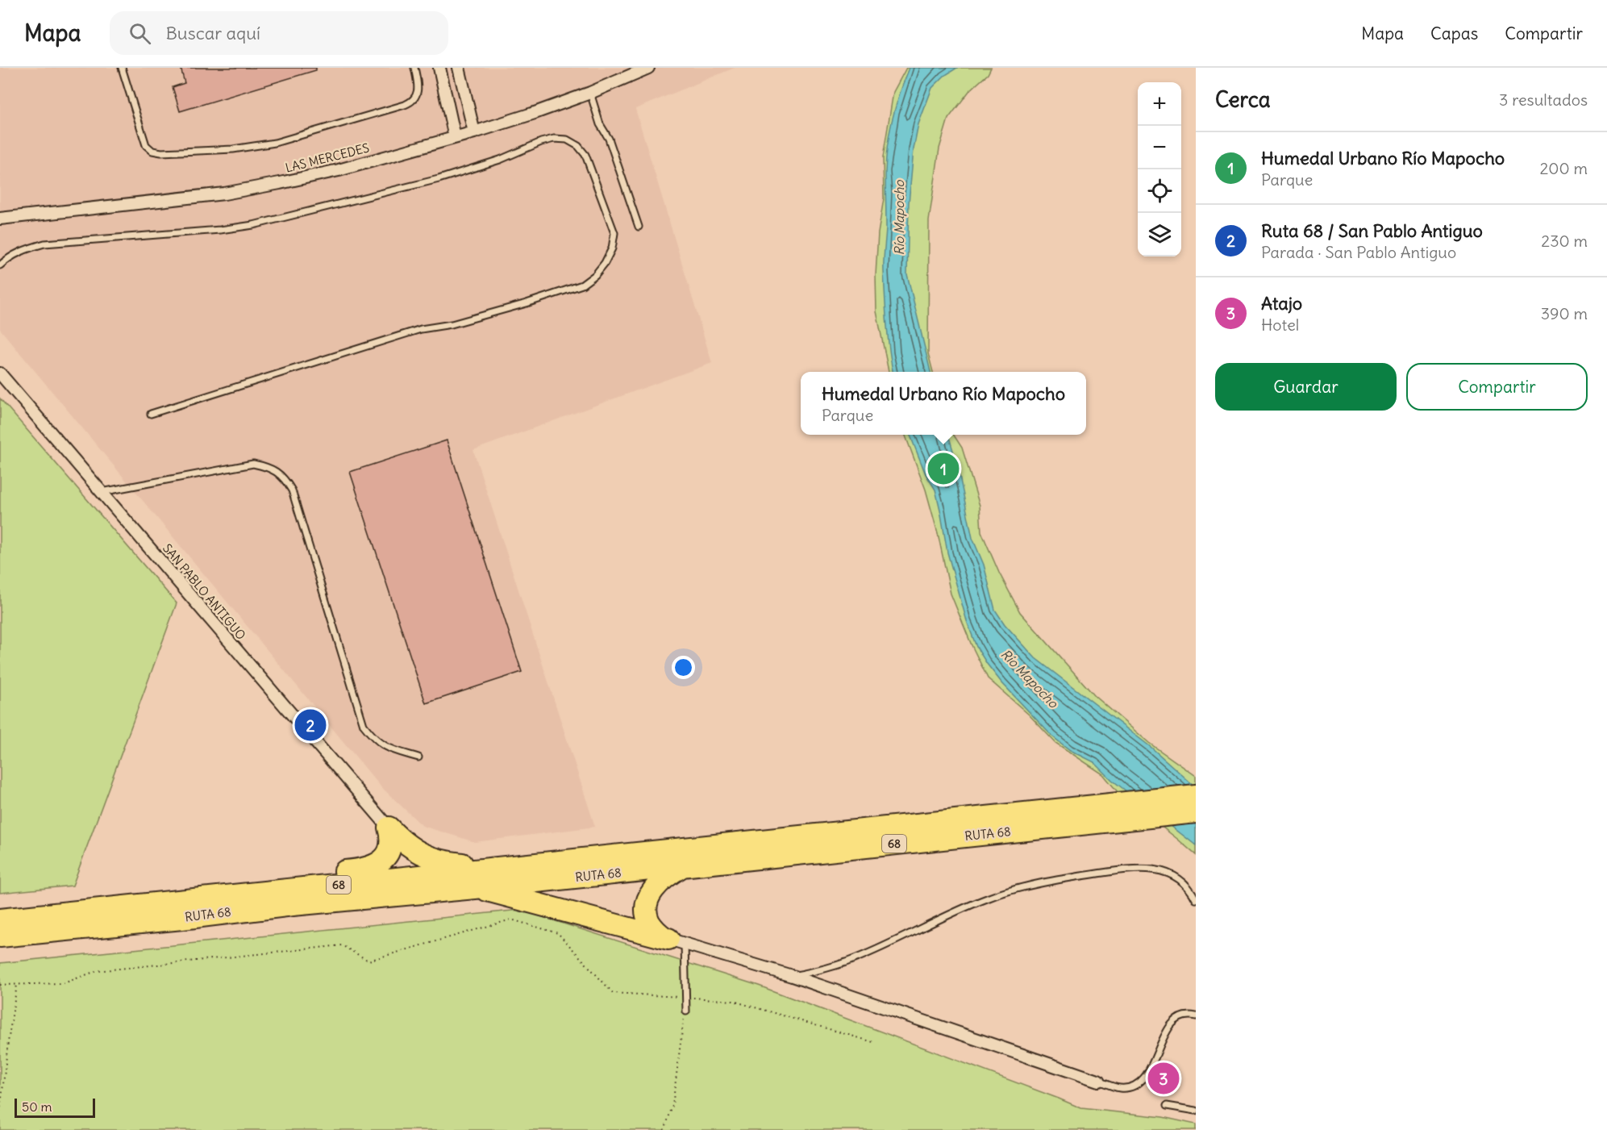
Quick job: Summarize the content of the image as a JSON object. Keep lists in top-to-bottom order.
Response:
{
  "streets": {
    "highway": ["RUTA 68", "68"],
    "street": ["LAS MERCEDES", "SAN PABLO ANTIGUO"]
  },
  "water": ["Río Mapocho"],
  "scale_bar": "50 m",
  "page": {
    "header": "Mapa",
    "search": "Buscar aquí",
    "nav": ["Mapa", "Capas", "Compartir"],
    "heading": ["Cerca", "3 resultados"],
    "map_buttons": ["+", "−"],
    "list": [
      {
        "mark": "1",
        "name": "Humedal Urbano Río Mapocho",
        "note": "Parque",
        "value": "200 m"
      },
      {
        "mark": "2",
        "name": "Ruta 68 / San Pablo Antiguo",
        "note": "Parada · San Pablo Antiguo",
        "value": "230 m"
      },
      {
        "mark": "3",
        "name": "Atajo",
        "note": "Hotel",
        "value": "390 m"
      }
    ],
    "buttons": ["Guardar", "Compartir"],
    "popup": ["Humedal Urbano Río Mapocho", "Parque"],
    "pins": ["1", "2", "3"],
    "scale": "50 m"
  }
}
